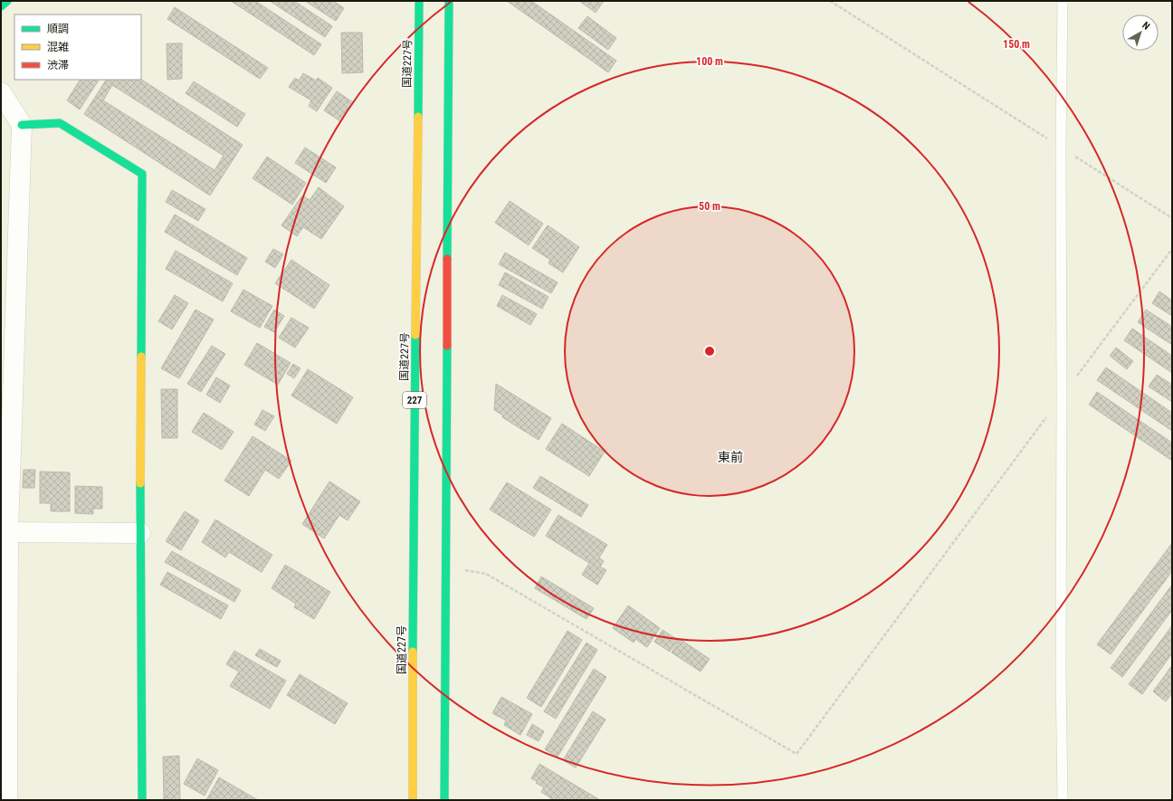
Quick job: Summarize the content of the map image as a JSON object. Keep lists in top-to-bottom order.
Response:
{
  "streets": {
    "main road": ["国道227号", "227"]
  },
  "districts": ["東前"],
  "legend": ["順調", "混雑", "渋滞"],
  "north": "top right",
  "rings": ["150 m", "100 m", "50 m"]
}
